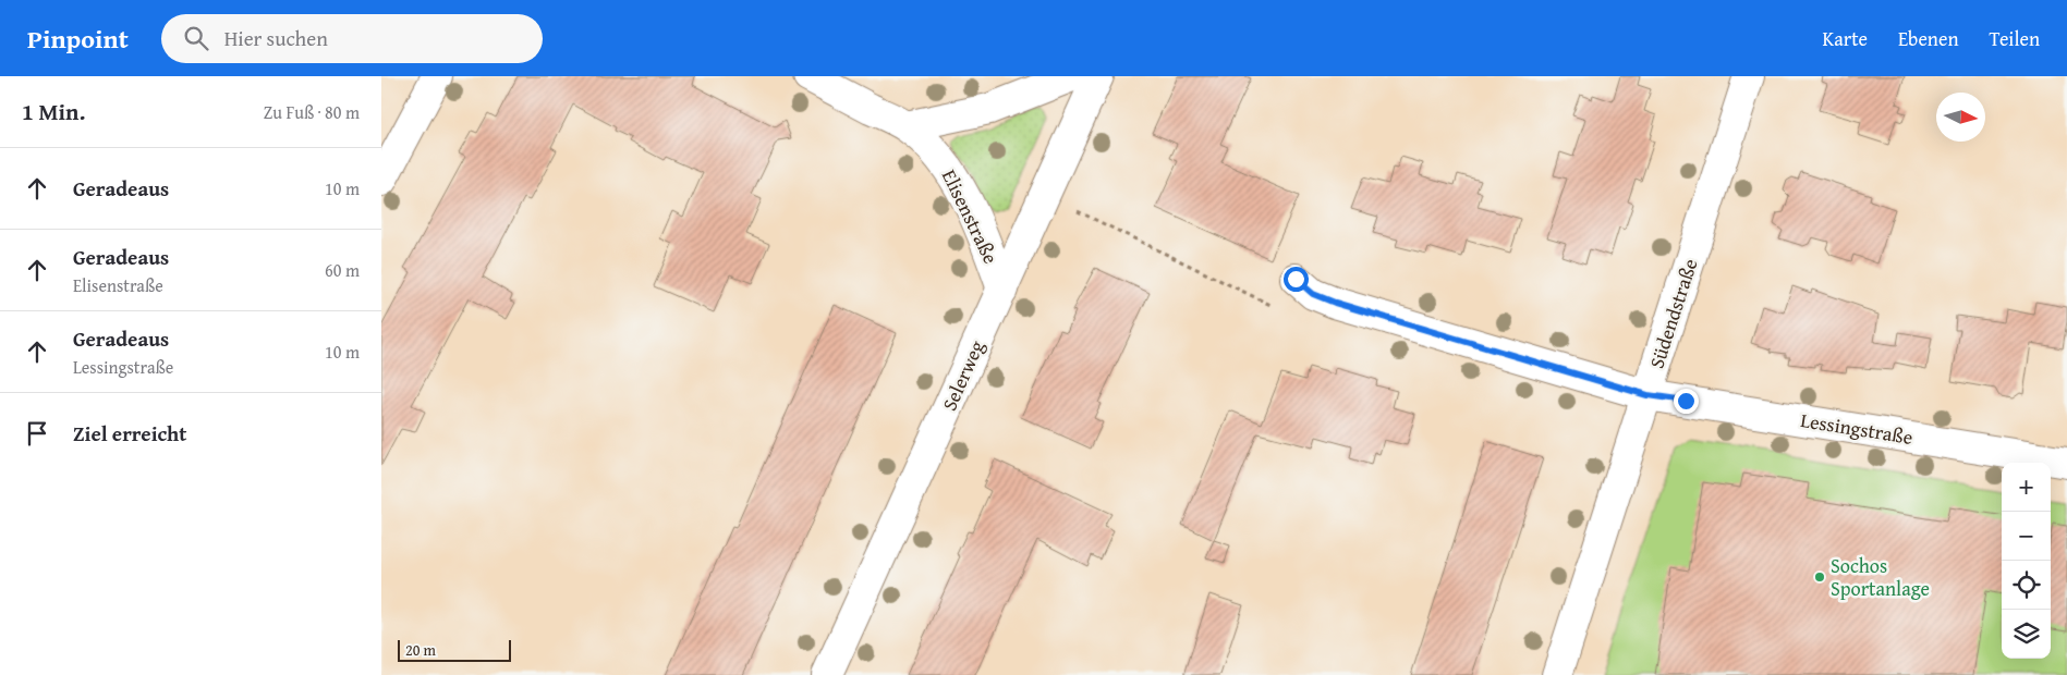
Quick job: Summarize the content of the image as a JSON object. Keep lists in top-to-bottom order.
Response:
{
  "streets": {
    "street": [
      "Elisenstraße",
      "Südendstraße",
      "Selerweg",
      "Lessingstraße"
    ]
  },
  "crossings": [
    ["Elisenstraße", "Selerweg"],
    ["Südendstraße", "Lessingstraße"]
  ],
  "places": ["Sochos Sportanlage"],
  "scale_bar": "20 m",
  "north": "right",
  "page": {
    "header": "Pinpoint",
    "search": "Hier suchen",
    "nav": ["Karte", "Ebenen", "Teilen"],
    "heading": ["1 Min.", "Zu Fuß · 80 m"],
    "list": [
      ["Geradeaus", "10 m"],
      ["Geradeaus", "Elisenstraße", "60 m"],
      ["Geradeaus", "Lessingstraße", "10 m"],
      "Ziel erreicht"
    ],
    "map_buttons": ["+", "−"],
    "scale": "20 m"
  }
}
